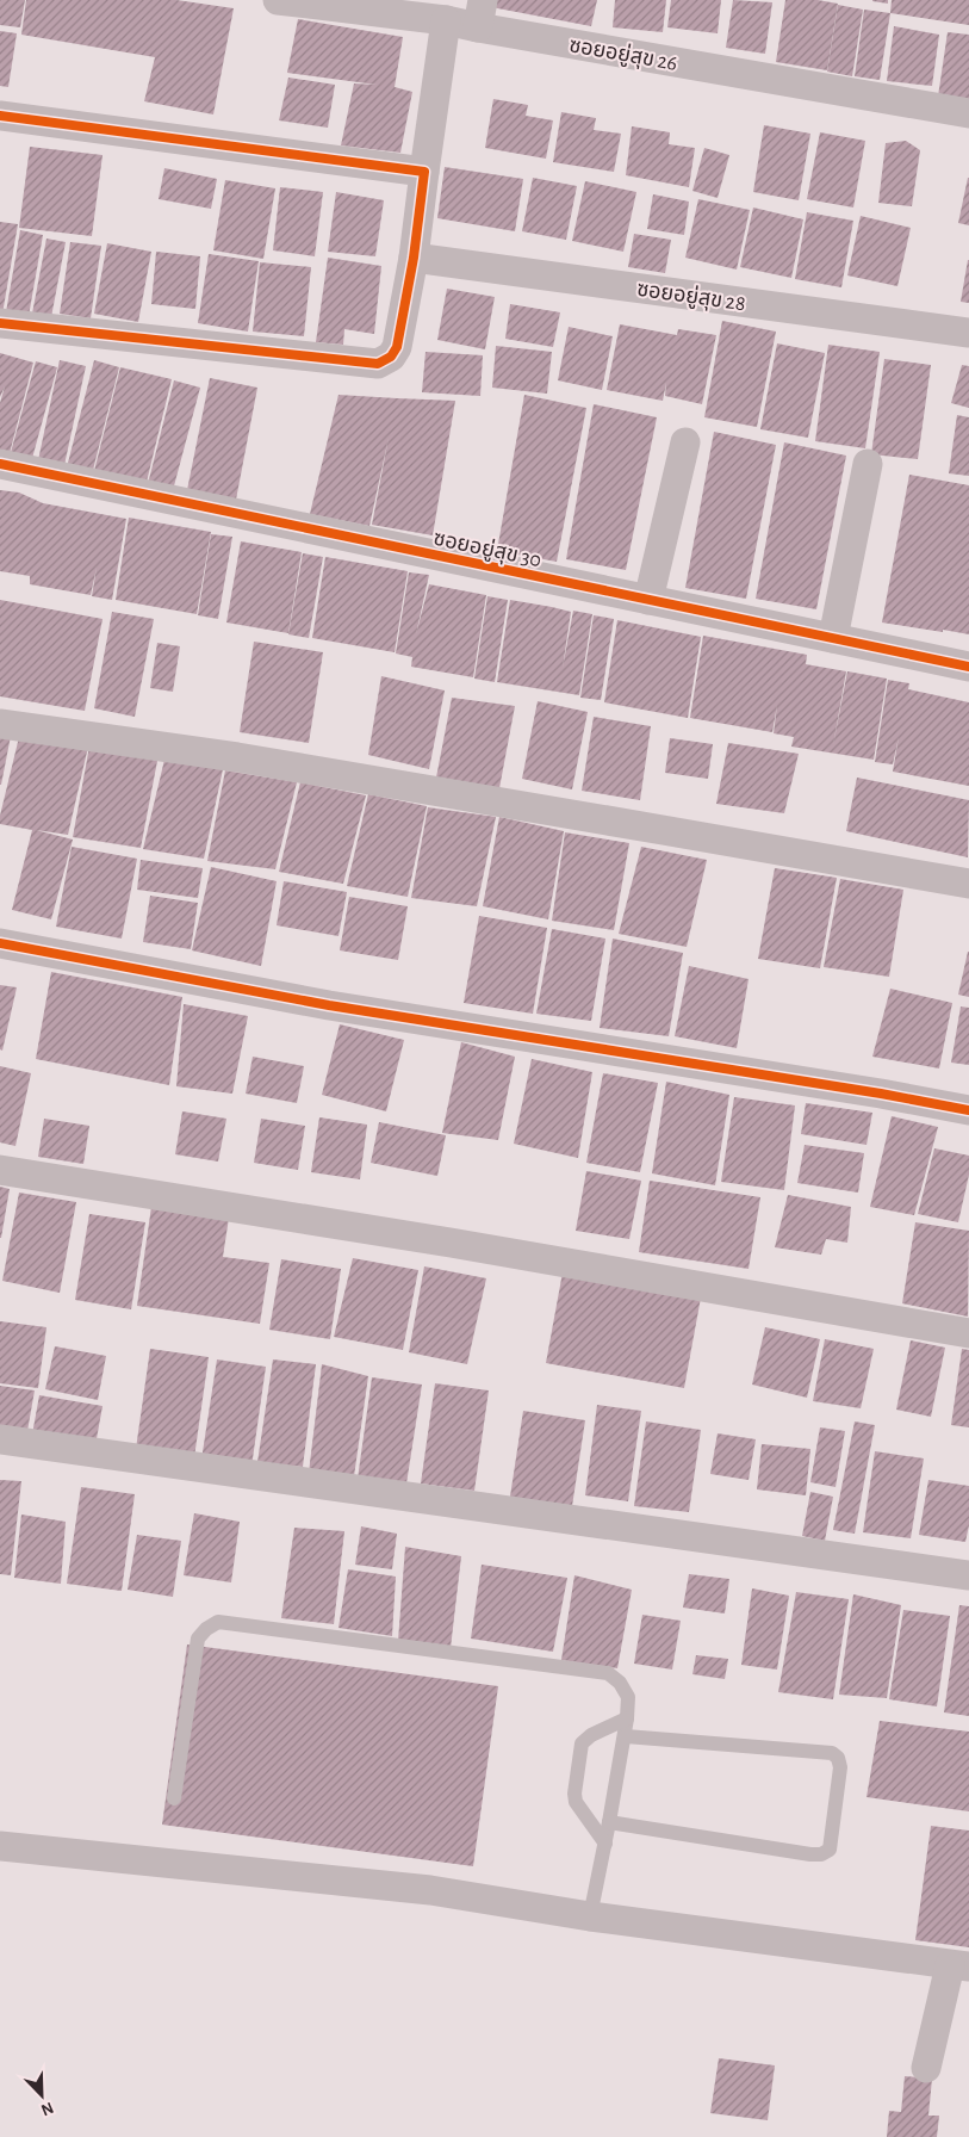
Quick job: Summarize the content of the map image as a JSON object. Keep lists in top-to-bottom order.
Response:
{
  "streets": {
    "street": ["ซอยอยู่สุข 26", "ซอยอยู่สุข 28", "ซอยอยู่สุข 30"]
  },
  "north": "bottom right"
}
